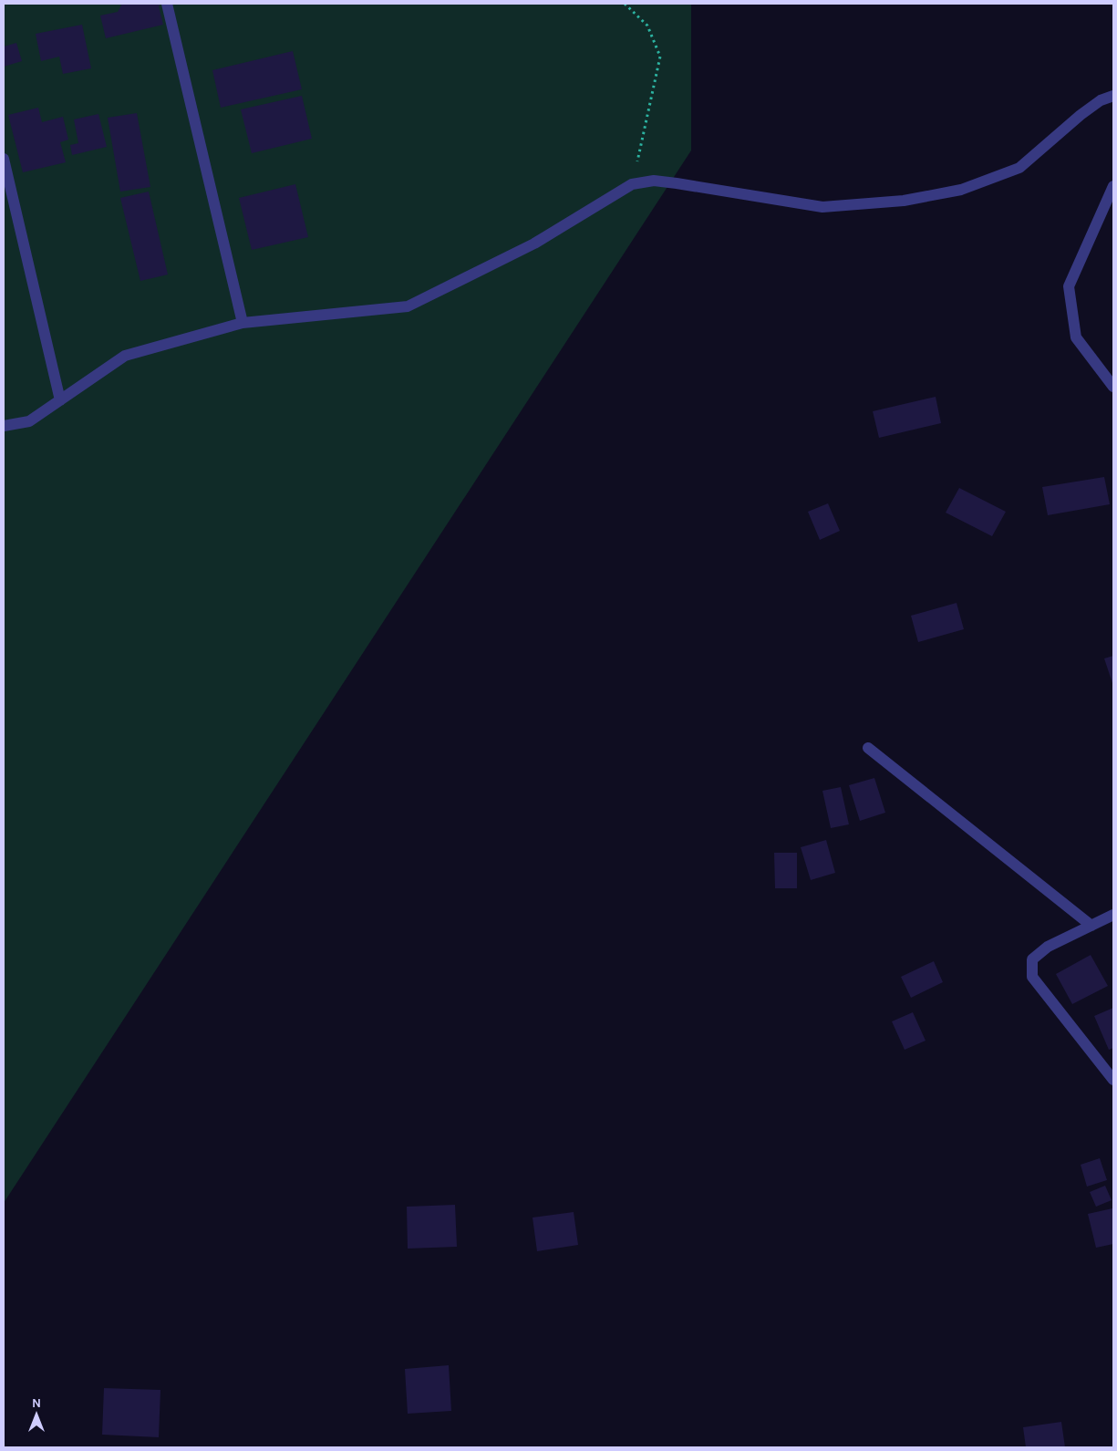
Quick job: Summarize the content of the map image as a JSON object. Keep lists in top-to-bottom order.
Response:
{
  "north": "top"
}
